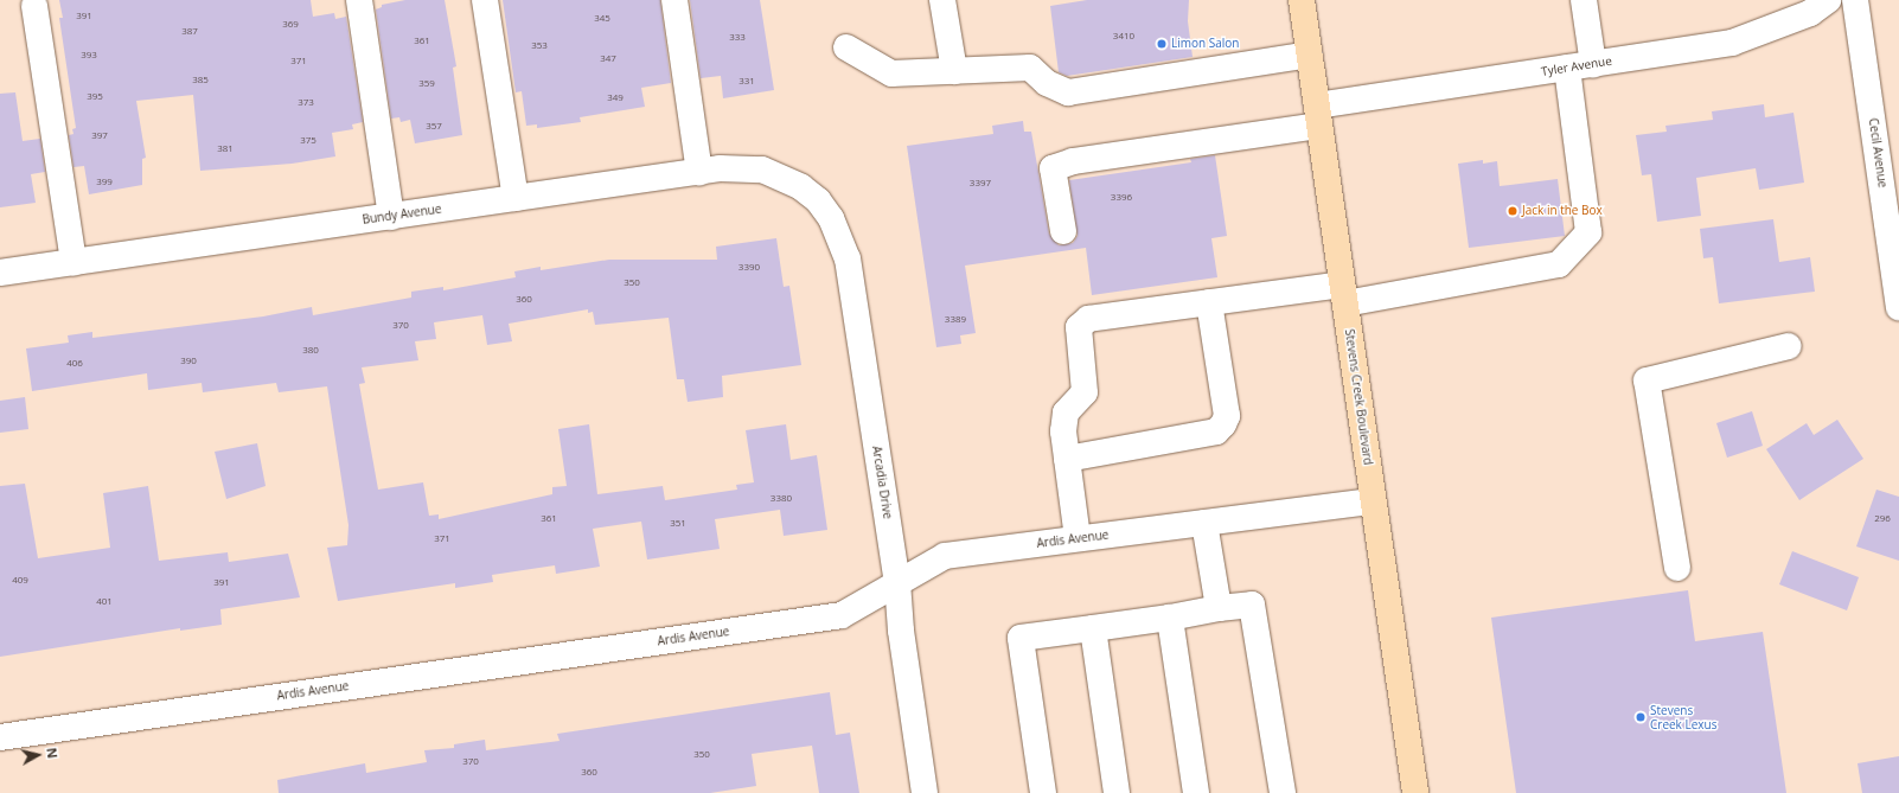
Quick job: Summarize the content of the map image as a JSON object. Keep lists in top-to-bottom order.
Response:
{
  "streets": {
    "main road": ["Stevens Creek Boulevard"],
    "street": [
      "Tyler Avenue",
      "Cecil Avenue",
      "Bundy Avenue",
      "Arcadia Drive",
      "Ardis Avenue"
    ]
  },
  "crossings": [
    ["Tyler Avenue", "Stevens Creek Boulevard"],
    ["Bundy Avenue", "Arcadia Drive"],
    ["Stevens Creek Boulevard", "Ardis Avenue"],
    ["Arcadia Drive", "Ardis Avenue"]
  ],
  "places": ["Limon Salon", "Jack in the Box", "Stevens Creek Lexus"],
  "house_numbers": [
    "391",
    "345",
    "369",
    "387",
    "3410",
    "333",
    "361",
    "353",
    "393",
    "347",
    "371",
    "385",
    "331",
    "359",
    "395",
    "349",
    "373",
    "357",
    "397",
    "375",
    "381",
    "399",
    "3397",
    "3396",
    "3390",
    "350",
    "360",
    "3389",
    "370",
    "380",
    "390",
    "406",
    "3380",
    "361",
    "296",
    "351",
    "371",
    "409",
    "391",
    "401",
    "350",
    "370",
    "360"
  ],
  "north": "right"
}
